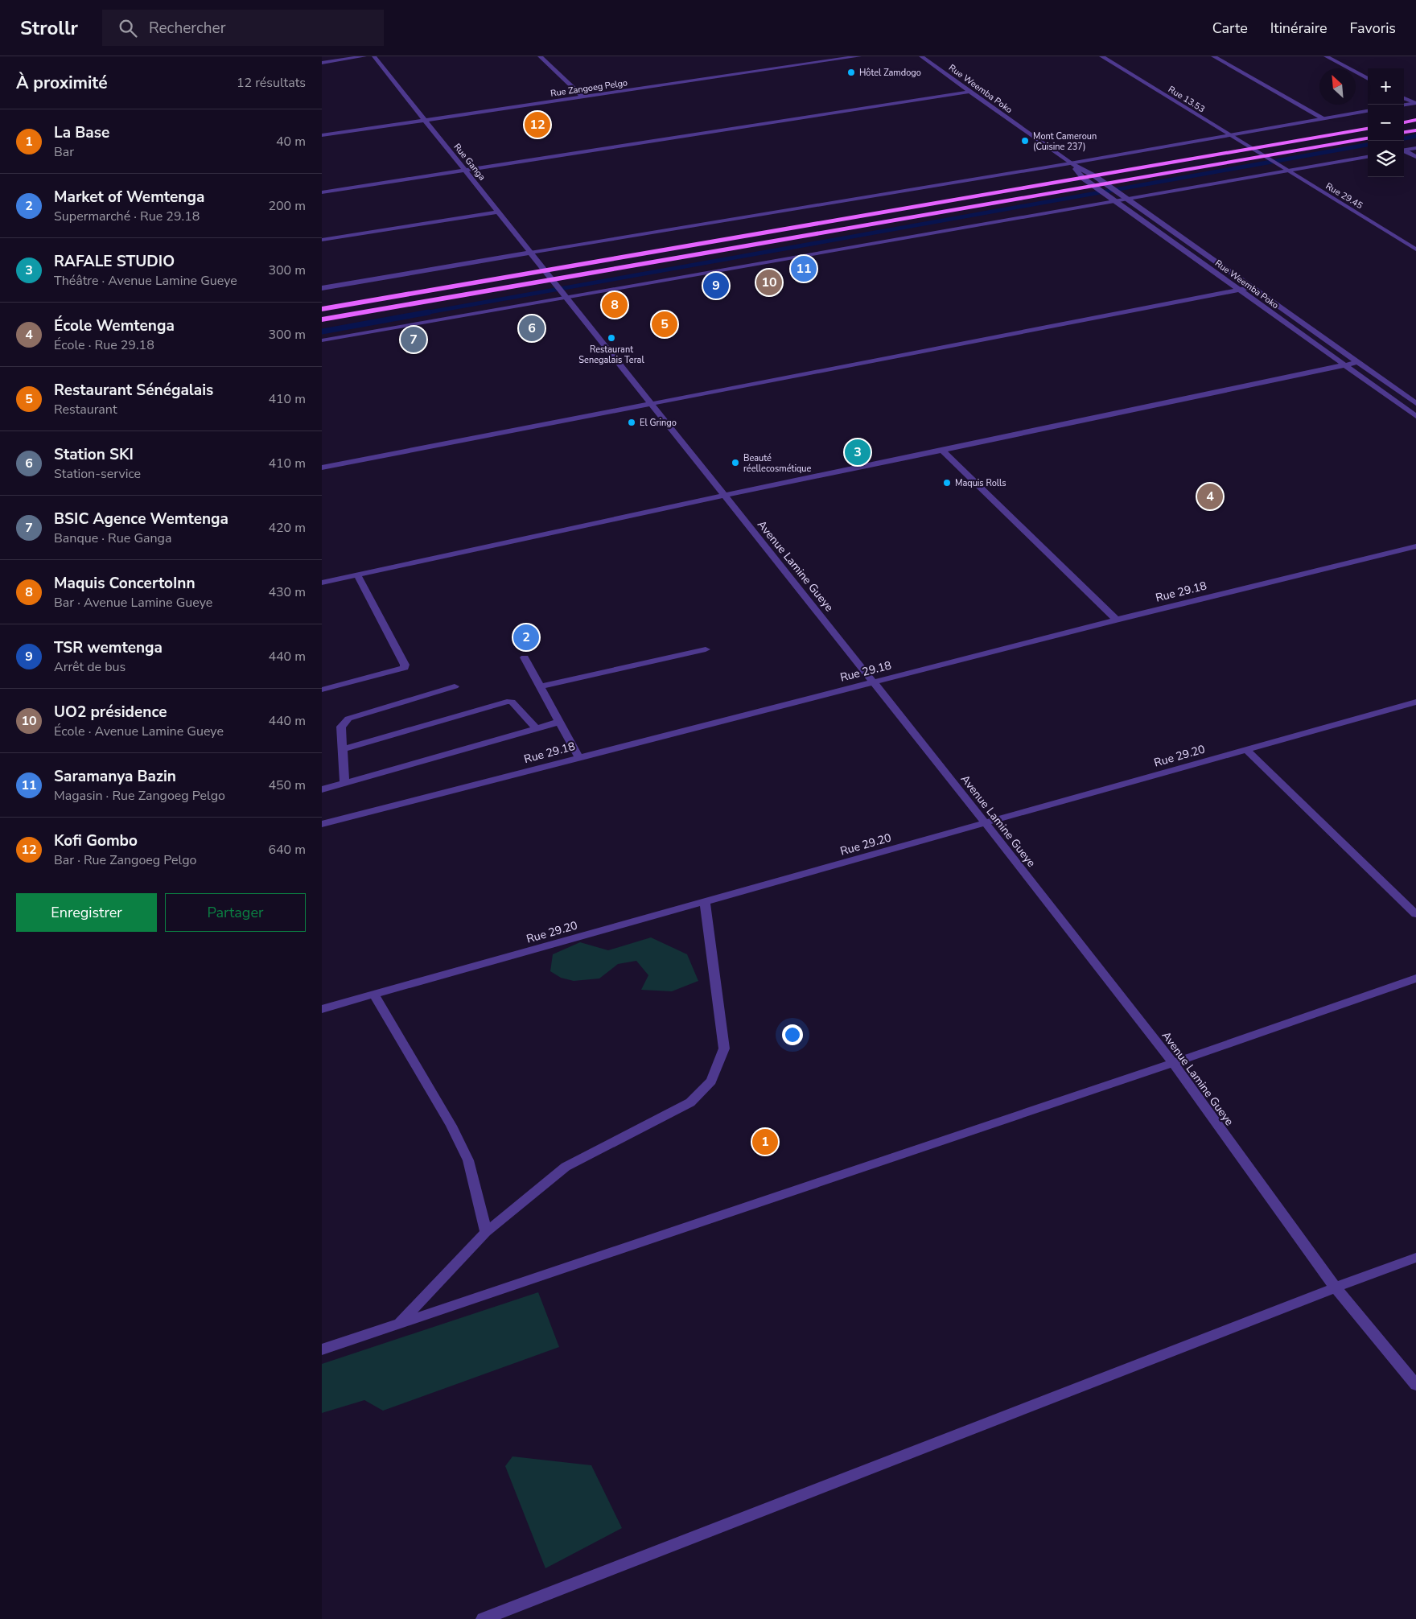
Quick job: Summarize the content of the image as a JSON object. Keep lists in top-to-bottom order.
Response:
{
  "streets": {
    "street": [
      "Rue Zangoeg Pelgo",
      "Rue Weemba Poko",
      "Rue 13.53",
      "Rue Ganga",
      "Rue 29.45",
      "Avenue Lamine Gueye",
      "Rue 29.18",
      "Rue 29.20"
    ]
  },
  "crossings": [
    ["Rue Zangoeg Pelgo", "Rue Ganga"],
    ["Rue 13.53", "Rue 29.45"],
    ["Rue Ganga", "Avenue Lamine Gueye"],
    ["Avenue Lamine Gueye", "Rue 29.18"],
    ["Avenue Lamine Gueye", "Rue 29.20"]
  ],
  "places": [
    "Hôtel Zamdogo",
    "Mont Cameroun (Cuisine 237)",
    "Restaurant Senegalais Teral",
    "El Gringo",
    "Beauté réellecosmétique",
    "Maquis Rolls"
  ],
  "north": "top left",
  "page": {
    "header": "Strollr",
    "search": "Rechercher",
    "nav": ["Carte", "Itinéraire", "Favoris"],
    "heading": ["À proximité", "12 résultats"],
    "map_buttons": ["+", "−"],
    "list": [
      {
        "mark": "1",
        "name": "La Base",
        "note": "Bar",
        "value": "40 m"
      },
      {
        "mark": "2",
        "name": "Market of Wemtenga",
        "note": "Supermarché · Rue 29.18",
        "value": "200 m"
      },
      {
        "mark": "3",
        "name": "RAFALE STUDIO",
        "note": "Théâtre · Avenue Lamine Gueye",
        "value": "300 m"
      },
      {
        "mark": "4",
        "name": "École Wemtenga",
        "note": "École · Rue 29.18",
        "value": "300 m"
      },
      {
        "mark": "5",
        "name": "Restaurant Sénégalais",
        "note": "Restaurant",
        "value": "410 m"
      },
      {
        "mark": "6",
        "name": "Station SKI",
        "note": "Station-service",
        "value": "410 m"
      },
      {
        "mark": "7",
        "name": "BSIC Agence Wemtenga",
        "note": "Banque · Rue Ganga",
        "value": "420 m"
      },
      {
        "mark": "8",
        "name": "Maquis ConcertoInn",
        "note": "Bar · Avenue Lamine Gueye",
        "value": "430 m"
      },
      {
        "mark": "9",
        "name": "TSR wemtenga",
        "note": "Arrêt de bus",
        "value": "440 m"
      },
      {
        "mark": "10",
        "name": "UO2 présidence",
        "note": "École · Avenue Lamine Gueye",
        "value": "440 m"
      },
      {
        "mark": "11",
        "name": "Saramanya Bazin",
        "note": "Magasin · Rue Zangoeg Pelgo",
        "value": "450 m"
      },
      {
        "mark": "12",
        "name": "Kofi Gombo",
        "note": "Bar · Rue Zangoeg Pelgo",
        "value": "640 m"
      }
    ],
    "pins": [
      "12",
      "11",
      "10",
      "9",
      "8",
      "5",
      "6",
      "7",
      "3",
      "4",
      "2",
      "1"
    ],
    "buttons": ["Enregistrer", "Partager"]
  }
}
